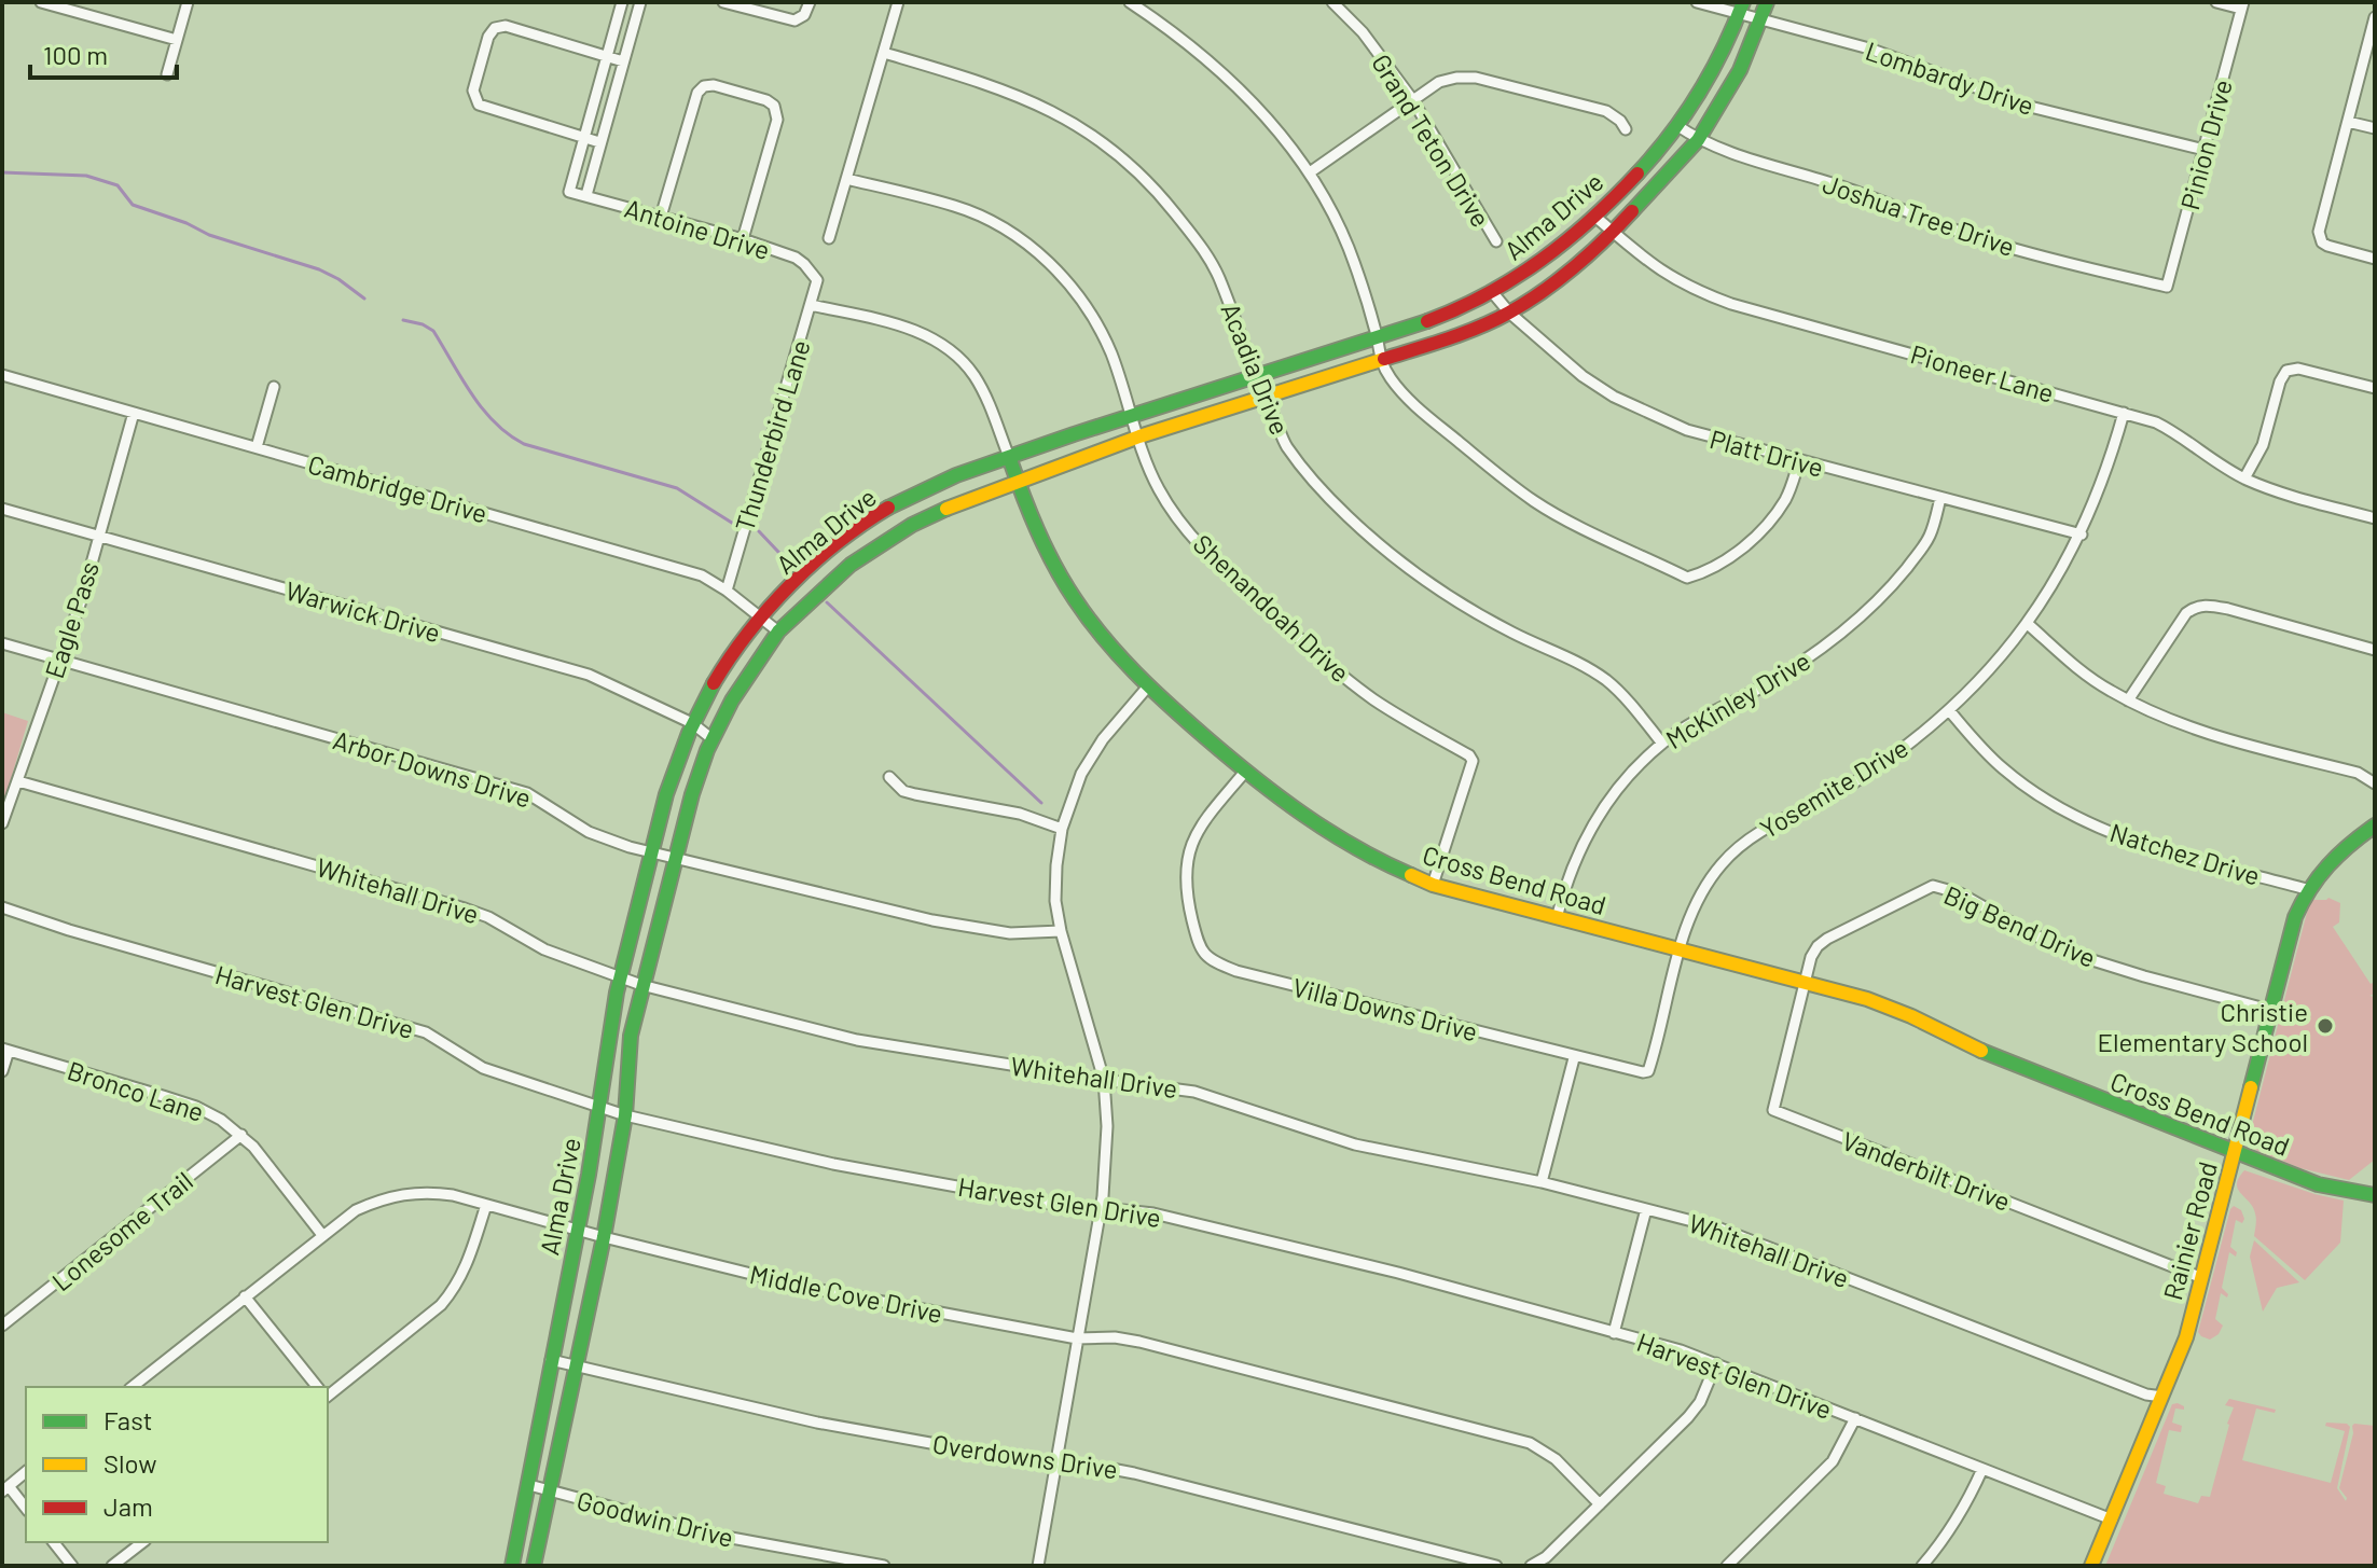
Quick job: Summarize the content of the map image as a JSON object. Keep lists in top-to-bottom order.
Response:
{
  "streets": {
    "main road": ["Alma Drive", "Cross Bend Road", "Rainier Road"],
    "street": [
      "Lombardy Drive",
      "Grand Teton Drive",
      "Pinion Drive",
      "Joshua Tree Drive",
      "Antoine Drive",
      "Acadia Drive",
      "Pioneer Lane",
      "Thunderbird Lane",
      "Platt Drive",
      "Cambridge Drive",
      "Shenandoah Drive",
      "Warwick Drive",
      "Eagle Pass",
      "McKinley Drive",
      "Arbor Downs Drive",
      "Yosemite Drive",
      "Natchez Drive",
      "Whitehall Drive",
      "Big Bend Drive",
      "Harvest Glen Drive",
      "Villa Downs Drive",
      "Bronco Lane",
      "Vanderbilt Drive",
      "Lonesome Trail",
      "Middle Cove Drive",
      "Overdowns Drive",
      "Goodwin Drive"
    ]
  },
  "crossings": [
    ["Lombardy Drive", "Pinion Drive"],
    ["Lombardy Drive", "Alma Drive"],
    ["Pinion Drive", "Joshua Tree Drive"],
    ["Joshua Tree Drive", "Alma Drive"],
    ["Alma Drive", "Acadia Drive"],
    ["Alma Drive", "Pioneer Lane"],
    ["Alma Drive", "Platt Drive"],
    ["Alma Drive", "Cambridge Drive"],
    ["Alma Drive", "Shenandoah Drive"],
    ["Alma Drive", "Warwick Drive"],
    ["Alma Drive", "Arbor Downs Drive"],
    ["Alma Drive", "Cross Bend Road"],
    ["Alma Drive", "Whitehall Drive"],
    ["Alma Drive", "Harvest Glen Drive"],
    ["Alma Drive", "Middle Cove Drive"],
    ["Alma Drive", "Overdowns Drive"],
    ["Alma Drive", "Goodwin Drive"],
    ["Antoine Drive", "Thunderbird Lane"],
    ["Acadia Drive", "McKinley Drive"],
    ["Pioneer Lane", "Yosemite Drive"],
    ["Thunderbird Lane", "Cambridge Drive"],
    ["Thunderbird Lane", "Cross Bend Road"],
    ["Platt Drive", "McKinley Drive"],
    ["Platt Drive", "Yosemite Drive"],
    ["Cambridge Drive", "Eagle Pass"],
    ["Shenandoah Drive", "Cross Bend Road"],
    ["Warwick Drive", "Eagle Pass"],
    ["Eagle Pass", "Arbor Downs Drive"],
    ["Eagle Pass", "Whitehall Drive"],
    ["McKinley Drive", "Cross Bend Road"],
    ["Yosemite Drive", "Natchez Drive"],
    ["Yosemite Drive", "Cross Bend Road"],
    ["Yosemite Drive", "Villa Downs Drive"],
    ["Natchez Drive", "Rainier Road"],
    ["Cross Bend Road", "Big Bend Drive"],
    ["Cross Bend Road", "Villa Downs Drive"],
    ["Cross Bend Road", "Vanderbilt Drive"],
    ["Cross Bend Road", "Rainier Road"],
    ["Whitehall Drive", "Rainier Road"],
    ["Big Bend Drive", "Vanderbilt Drive"],
    ["Big Bend Drive", "Rainier Road"],
    ["Harvest Glen Drive", "Rainier Road"],
    ["Bronco Lane", "Lonesome Trail"],
    ["Bronco Lane", "Middle Cove Drive"],
    ["Vanderbilt Drive", "Rainier Road"]
  ],
  "places": ["Christie Elementary School"],
  "legend": ["Fast", "Slow", "Jam"],
  "scale_bar": "100 m"
}
